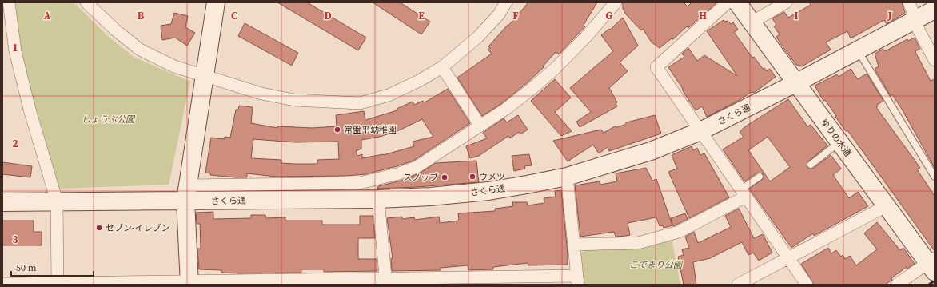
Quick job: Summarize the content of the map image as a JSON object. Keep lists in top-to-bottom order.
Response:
{
  "streets": {
    "street": ["さくら通", "ゆりの木通"]
  },
  "crossings": [
    ["さくら通", "ゆりの木通"]
  ],
  "parks": ["しょうぶ公園", "こでまり公園"],
  "places": [
    "常盤平幼稚園",
    "ウメツ",
    "スノッブ",
    "セブン-イレブン"
  ],
  "scale_bar": "50 m",
  "grid": {
    "columns": [
      "A",
      "B",
      "C",
      "D",
      "E",
      "F",
      "G",
      "H",
      "I",
      "J"
    ],
    "rows": ["1", "2", "3"]
  }
}
